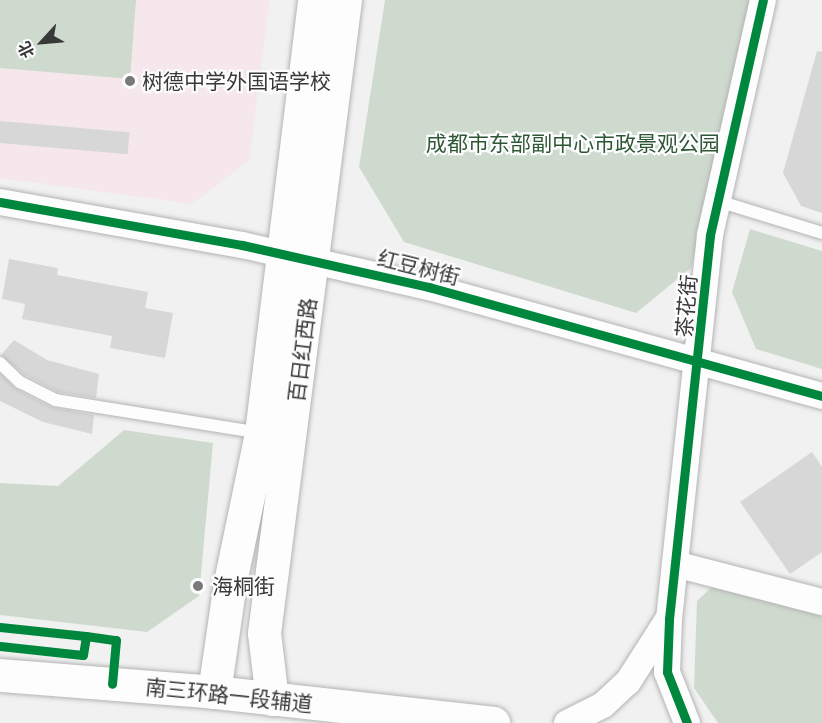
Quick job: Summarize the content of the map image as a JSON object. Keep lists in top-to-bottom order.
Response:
{
  "streets": {
    "street": [
      "红豆树街",
      "茶花街",
      "百日红西路",
      "南三环路一段辅道"
    ]
  },
  "crossings": [
    ["红豆树街", "茶花街"],
    ["红豆树街", "百日红西路"],
    ["百日红西路", "南三环路一段辅道"]
  ],
  "parks": ["成都市东部副中心市政景观公园"],
  "places": ["树德中学外国语学校", "海桐街"],
  "north": "bottom left"
}
